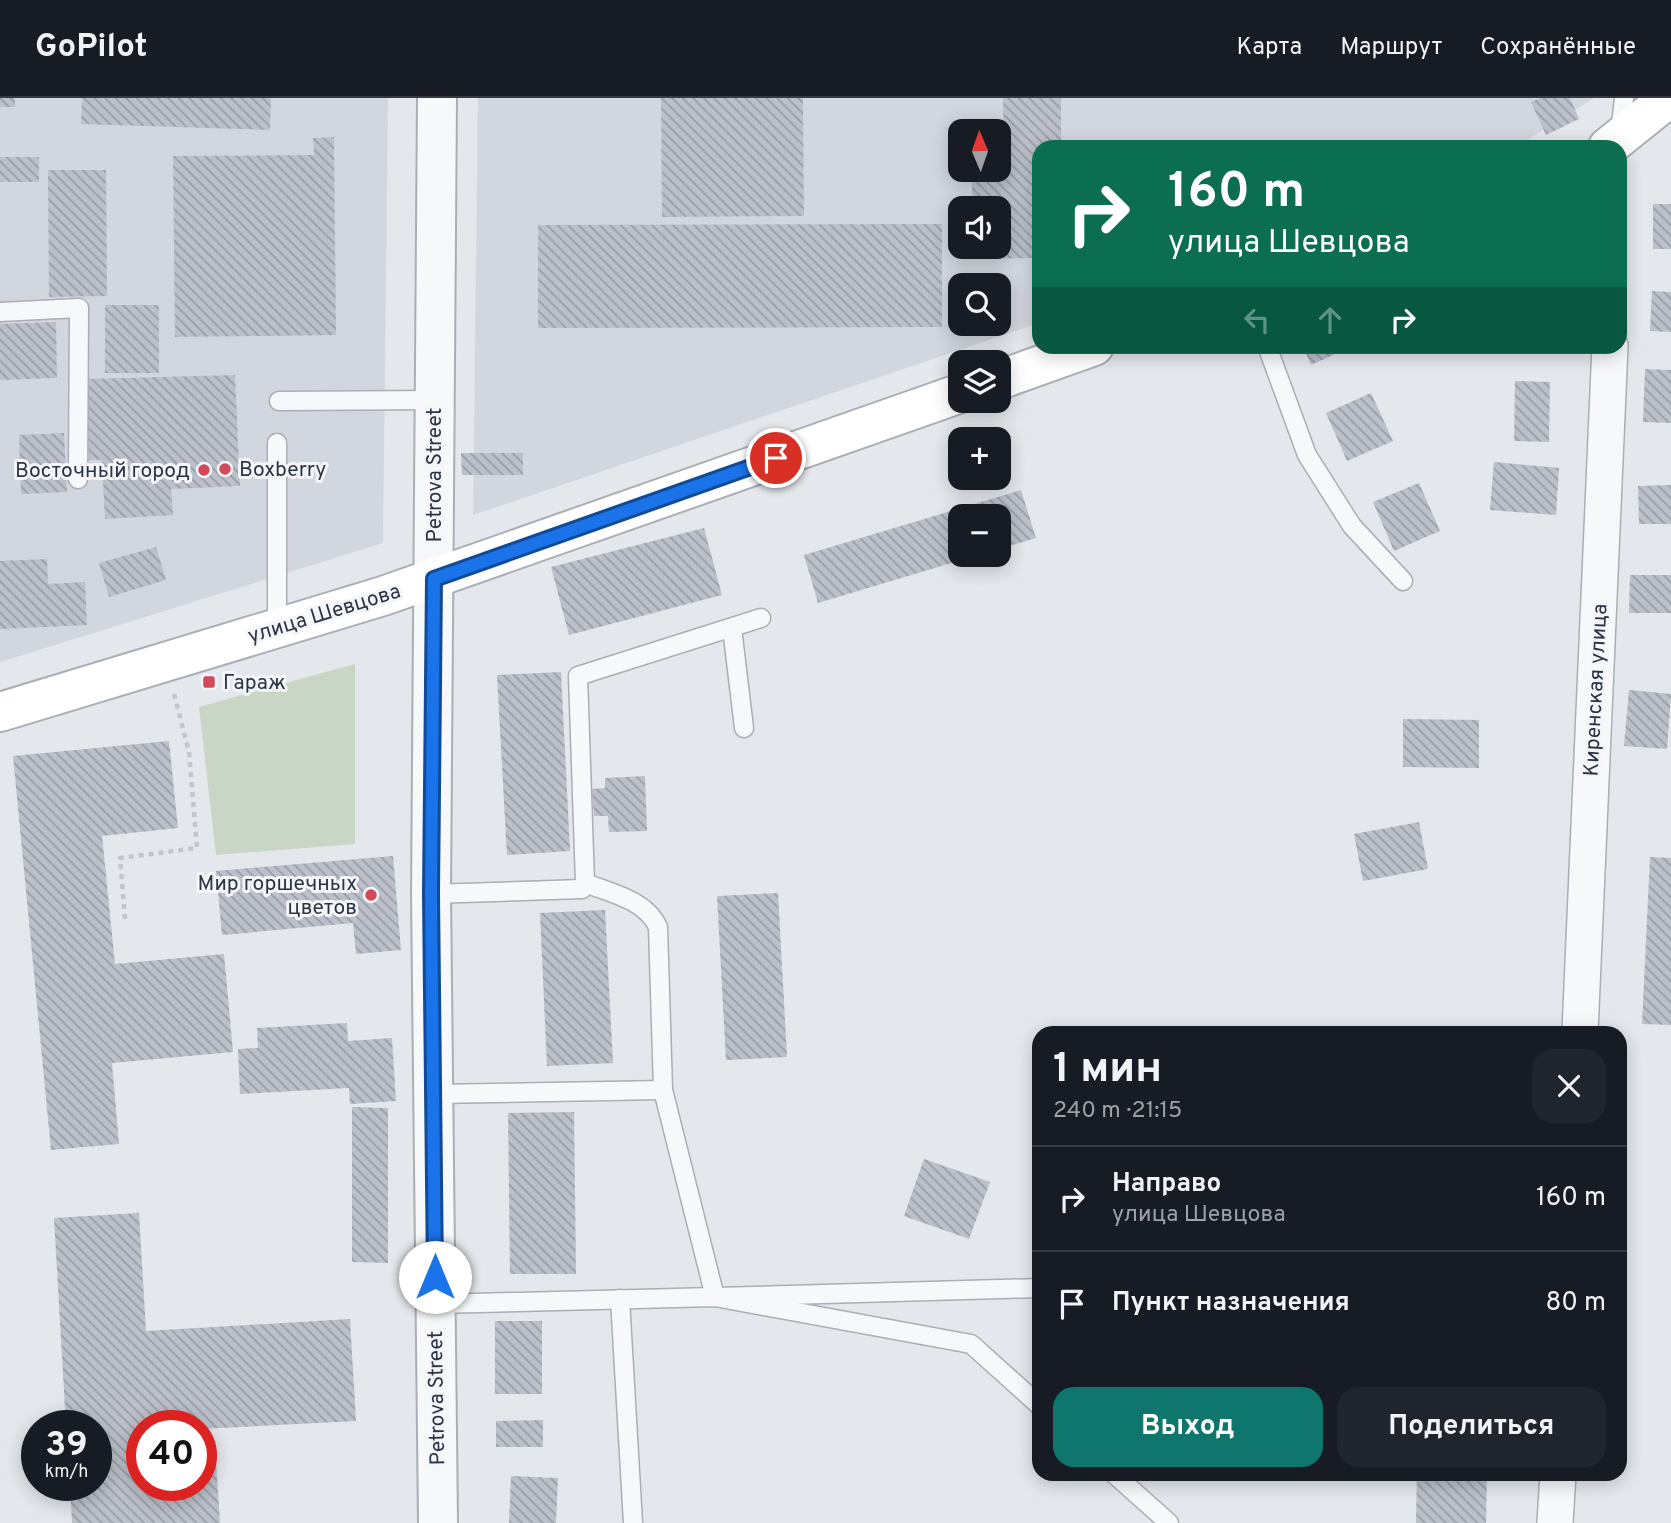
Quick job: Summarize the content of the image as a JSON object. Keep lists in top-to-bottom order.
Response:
{
  "streets": {
    "main road": ["улица Шевцова"],
    "street": ["Petrova Street", "Киренская улица"]
  },
  "crossings": [
    ["Petrova Street", "улица Шевцова"]
  ],
  "places": {
    "other": ["Boxberry", "Восточный город", "Мир горшечных цветов"],
    "transit": ["Гараж"]
  },
  "north": "top",
  "page": {
    "header": "GoPilot",
    "nav": ["Карта", "Маршрут", "Сохранённые"],
    "map_buttons": ["+", "−"],
    "turn": ["160 m", "улица Шевцова"],
    "heading": ["1 мин", "240 m · 21:15"],
    "list": [
      {
        "name": "Направо",
        "note": "улица Шевцова",
        "value": "160 m"
      },
      {
        "name": "Пункт назначения",
        "value": "80 m"
      }
    ],
    "buttons": ["Выход", "Поделиться"],
    "speed": "39 km/h",
    "limit": "40"
  }
}
